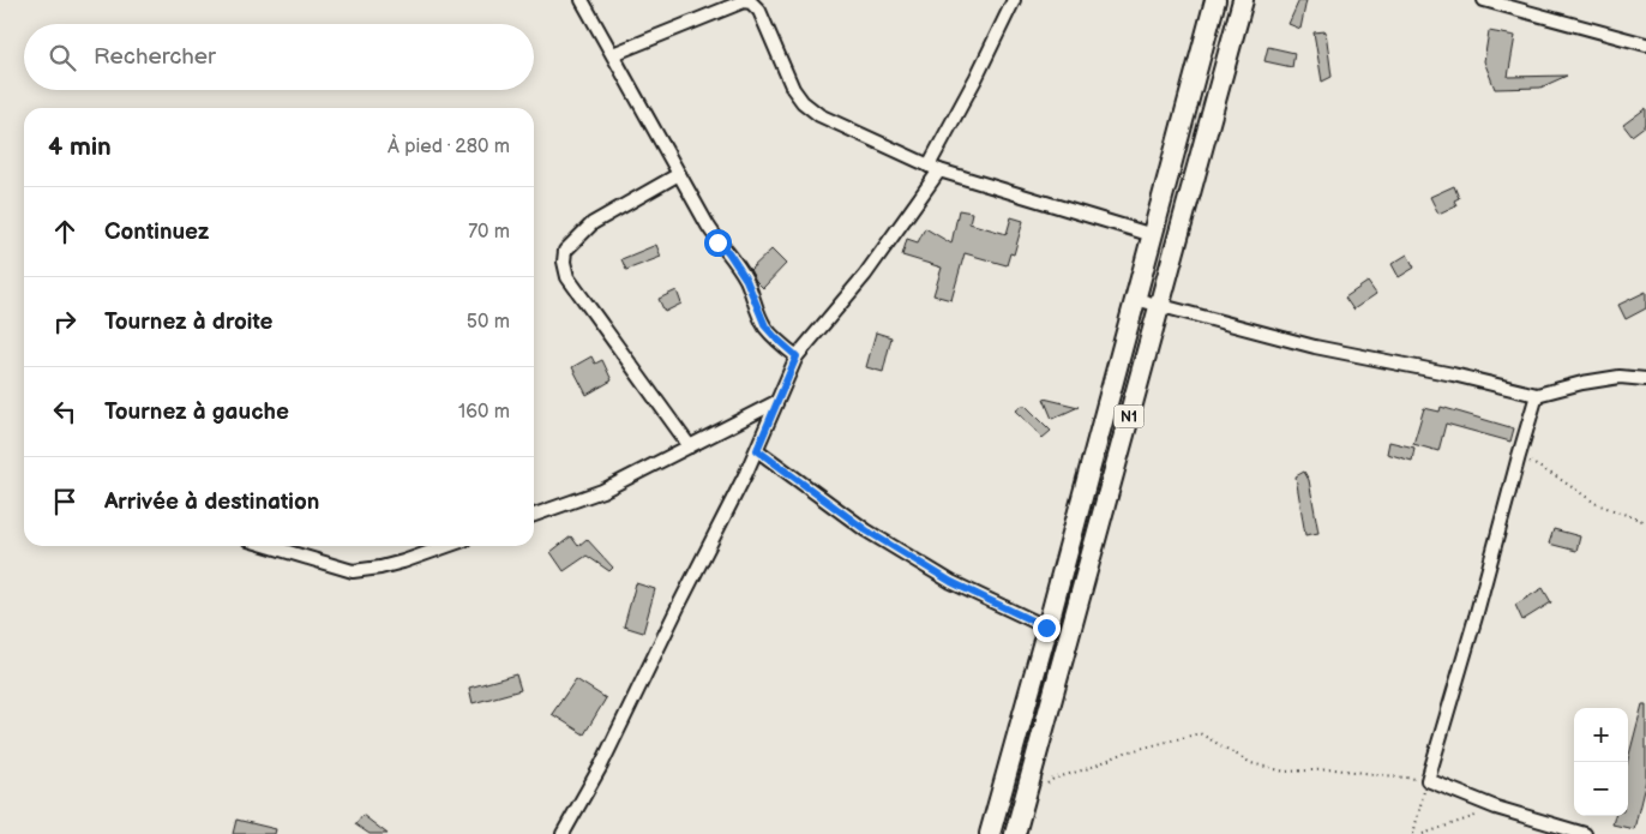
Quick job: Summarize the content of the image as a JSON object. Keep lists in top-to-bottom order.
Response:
{
  "streets": {
    "highway": ["N1"]
  },
  "page": {
    "search": "Rechercher",
    "heading": ["4 min", "À pied · 280 m"],
    "list": [
      ["Continuez", "70 m"],
      ["Tournez à droite", "50 m"],
      ["Tournez à gauche", "160 m"],
      "Arrivée à destination"
    ],
    "map_buttons": ["+", "−"]
  }
}
